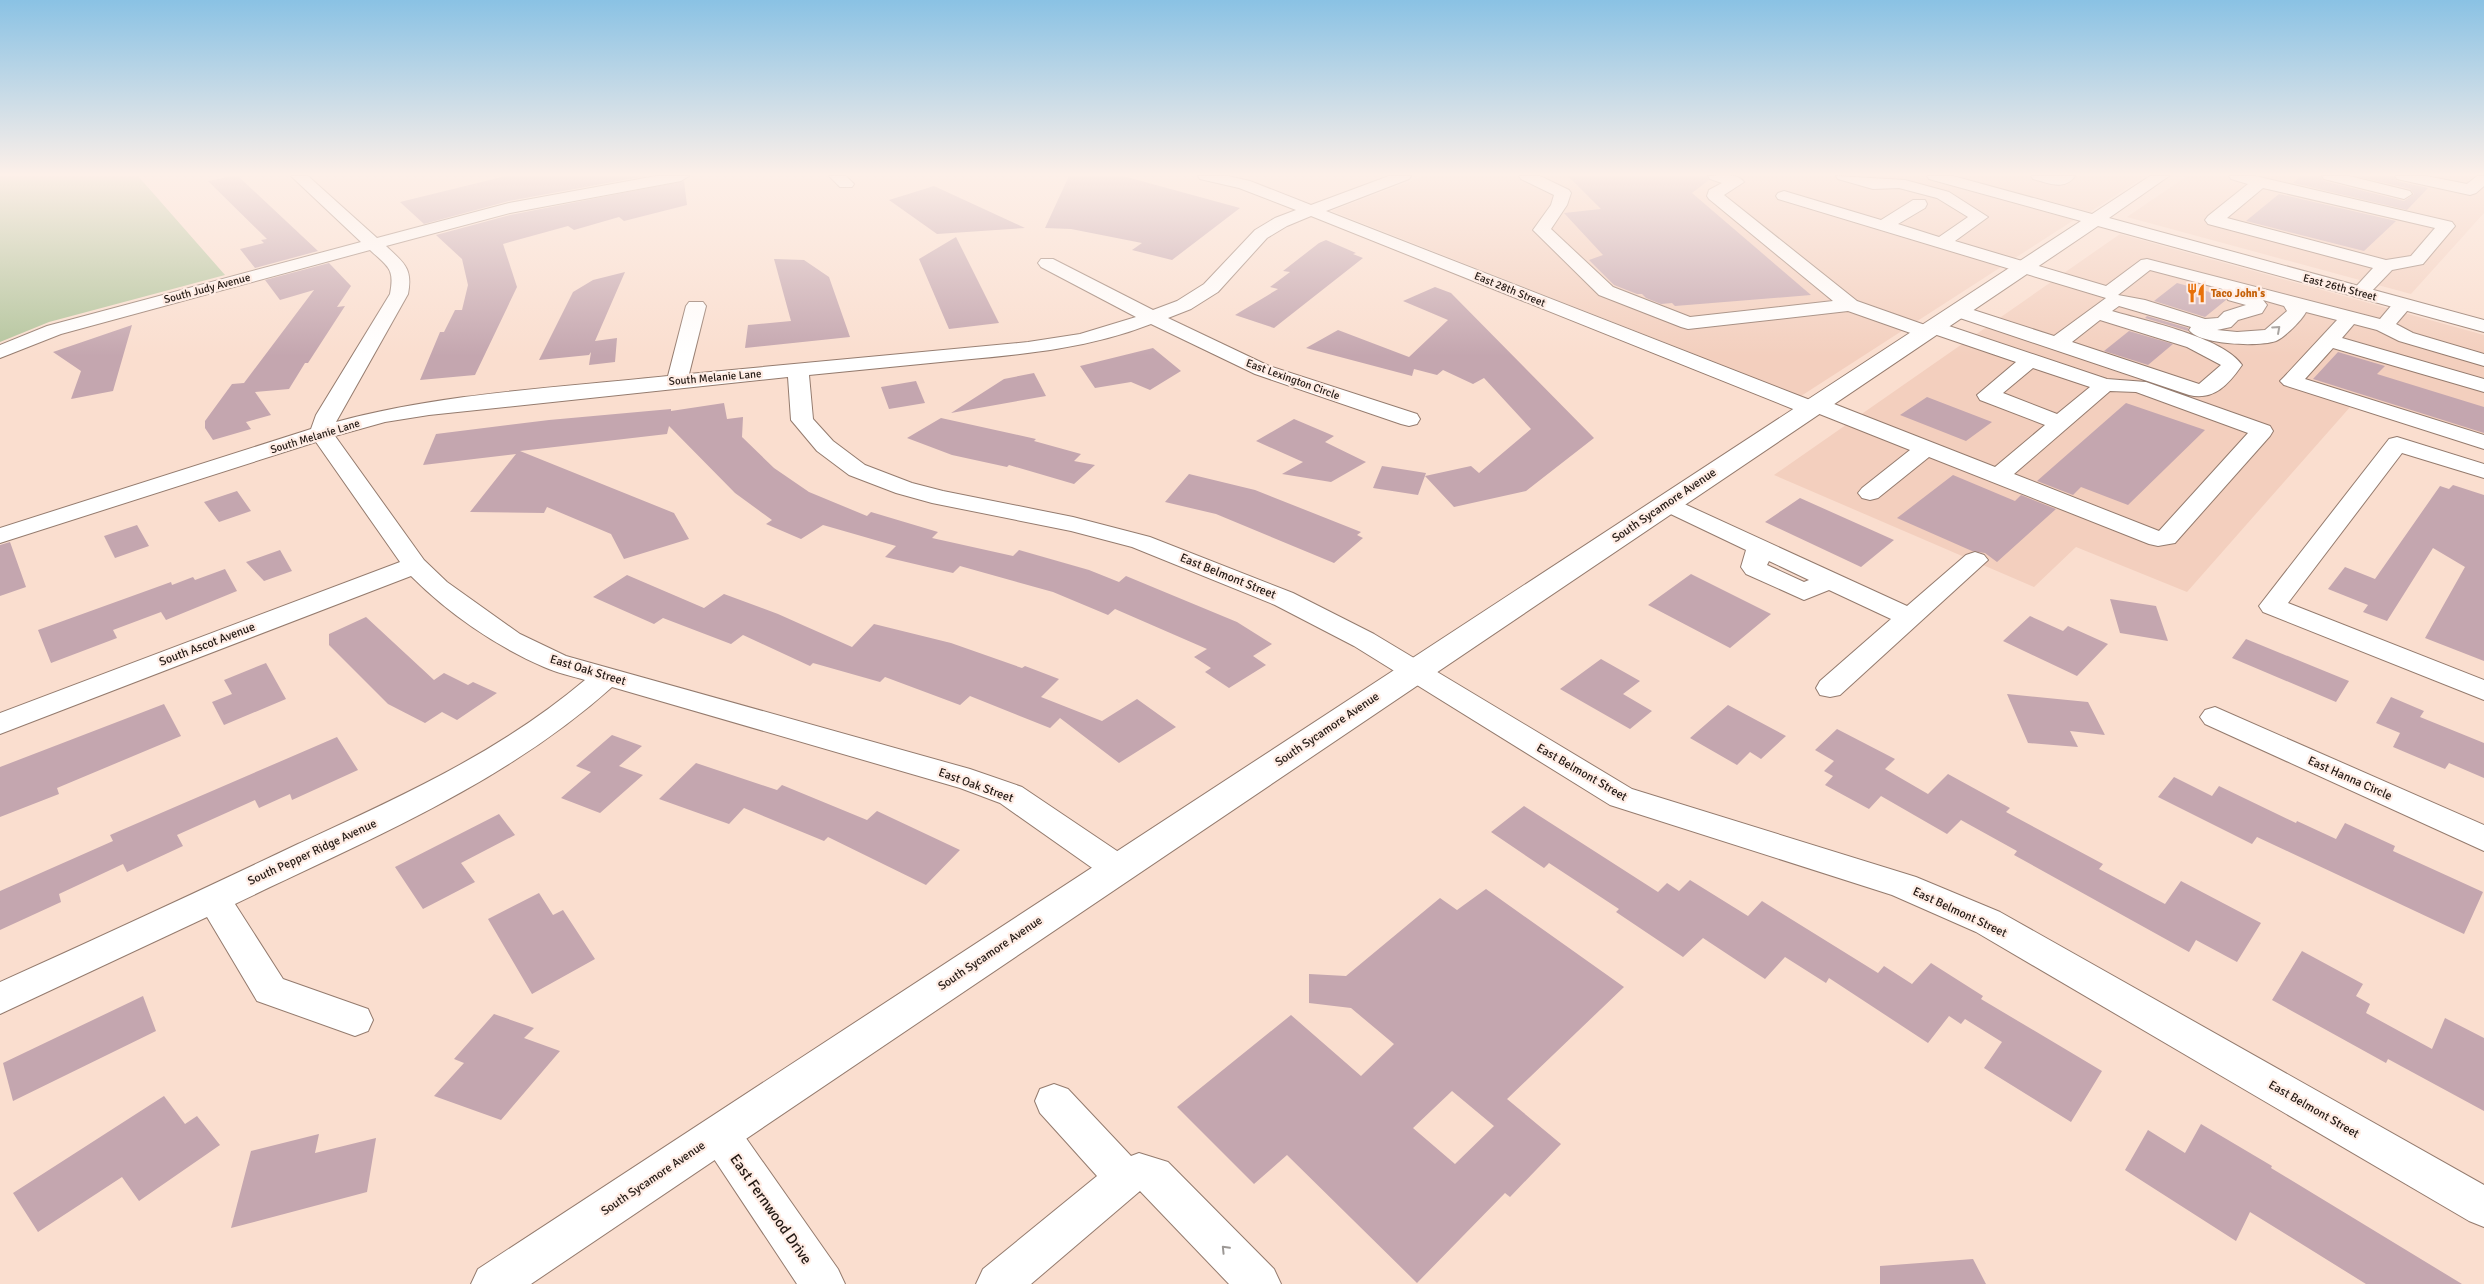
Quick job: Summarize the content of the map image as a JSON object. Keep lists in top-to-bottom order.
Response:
{
  "streets": {
    "street": [
      "East 26th Street",
      "South Judy Avenue",
      "East 28th Street",
      "South Melanie Lane",
      "East Lexington Circle",
      "South Sycamore Avenue",
      "East Belmont Street",
      "South Ascot Avenue",
      "East Oak Street",
      "East Hanna Circle",
      "South Pepper Ridge Avenue",
      "East Fernwood Drive"
    ]
  },
  "crossings": [
    ["East 28th Street", "South Sycamore Avenue"],
    ["South Melanie Lane", "East Lexington Circle"],
    ["South Melanie Lane", "East Belmont Street"],
    ["South Melanie Lane", "East Oak Street"],
    ["South Sycamore Avenue", "East Belmont Street"],
    ["South Sycamore Avenue", "East Oak Street"],
    ["South Sycamore Avenue", "East Fernwood Drive"],
    ["South Ascot Avenue", "East Oak Street"],
    ["East Oak Street", "South Pepper Ridge Avenue"]
  ],
  "places": {
    "restaurant": ["Taco John's"]
  }
}
